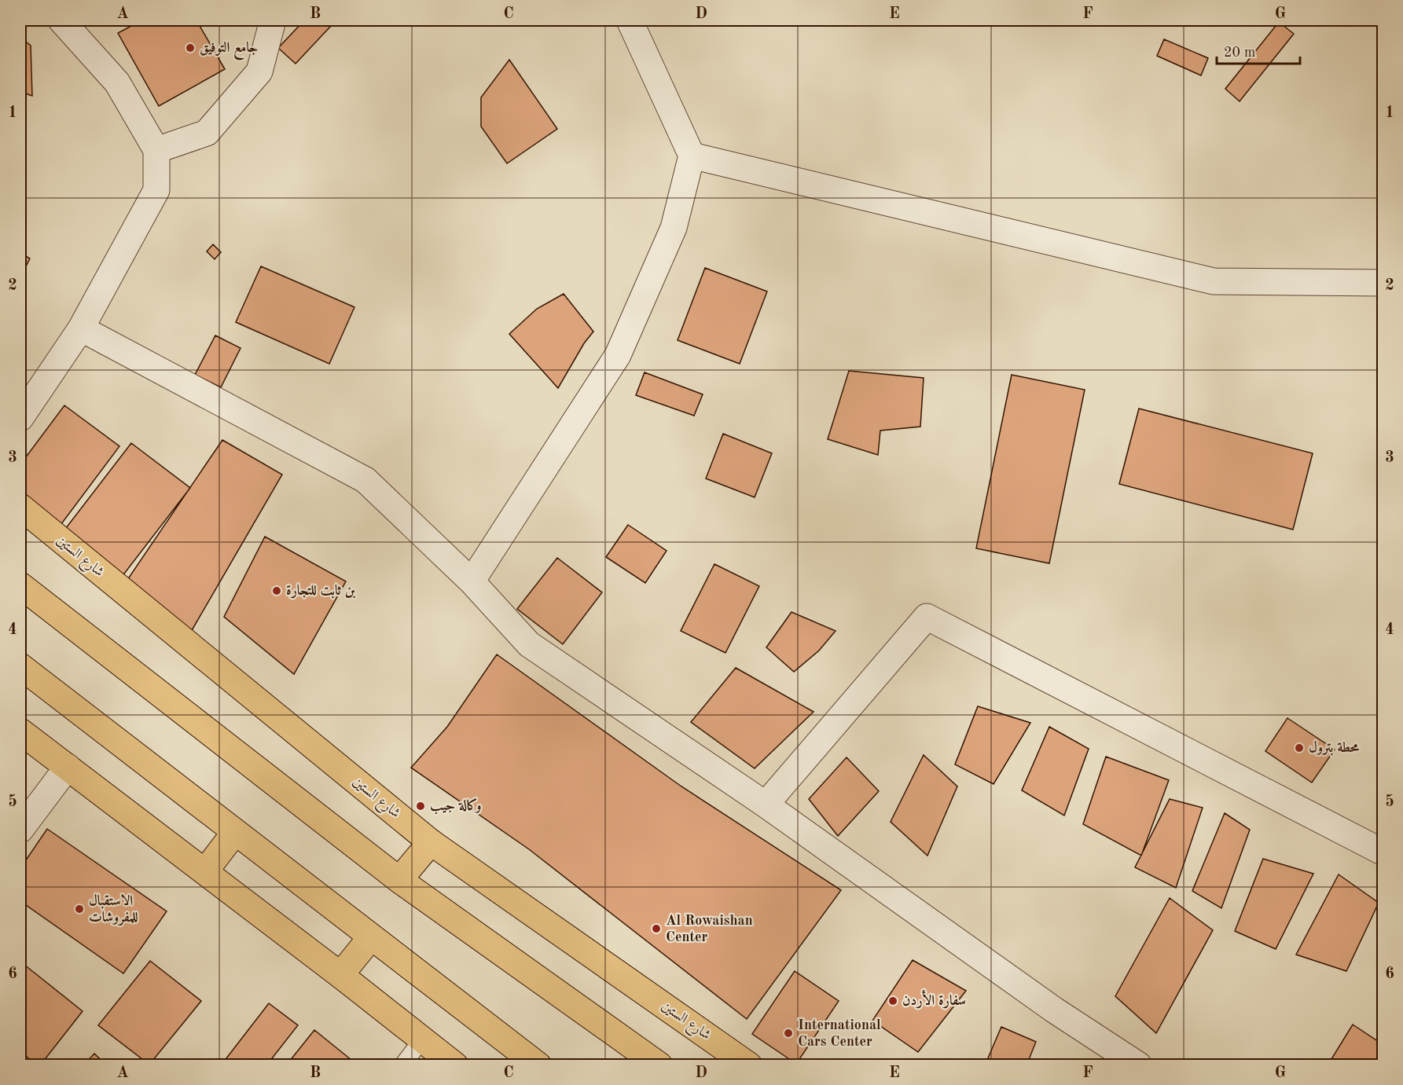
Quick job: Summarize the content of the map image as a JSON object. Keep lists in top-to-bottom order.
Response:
{
  "streets": {
    "main road": ["شارع الستين"]
  },
  "places": [
    "جامع التوفيق",
    "بن ثابت للتجارة",
    "محطة بترول",
    "وكالة جيب",
    "الاستقبال للمفروشات",
    "Al Rowaishan Center",
    "سفارة الأردن",
    "International Cars Center"
  ],
  "scale_bar": "20 m",
  "grid": {
    "columns": [
      "A",
      "B",
      "C",
      "D",
      "E",
      "F",
      "G"
    ],
    "rows": [
      "1",
      "2",
      "3",
      "4",
      "5",
      "6"
    ]
  }
}
